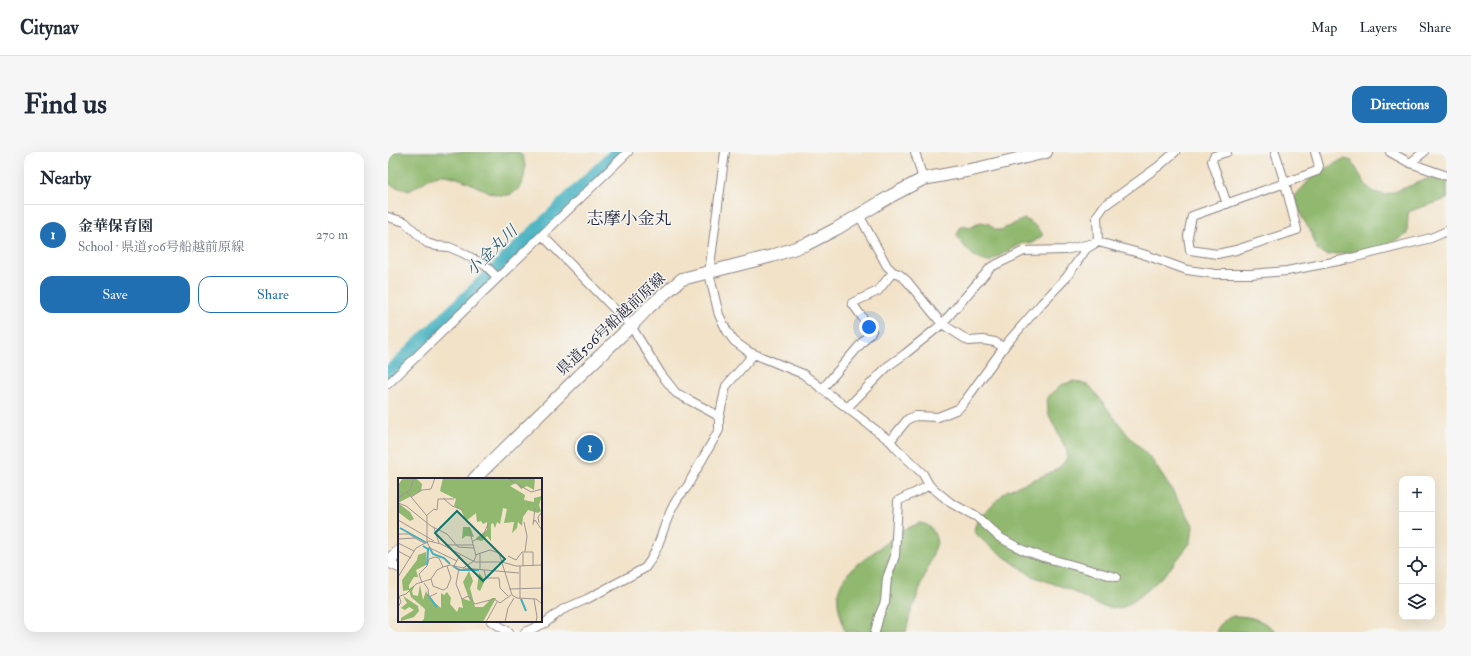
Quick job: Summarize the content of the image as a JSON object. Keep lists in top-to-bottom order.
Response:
{
  "streets": {
    "main road": ["県道506号船越前原線"]
  },
  "districts": ["志摩小金丸"],
  "water": ["小金丸川"],
  "page": {
    "header": "Citynav",
    "nav": ["Map", "Layers", "Share"],
    "buttons": [
      "Directions",
      ["Save", "Share"]
    ],
    "title": "Find us",
    "heading": "Nearby",
    "list": [
      {
        "mark": "1",
        "name": "金華保育園",
        "note": "School · 県道506号船越前原線",
        "value": "270 m"
      }
    ],
    "pins": "1",
    "map_buttons": ["+", "−"]
  }
}
